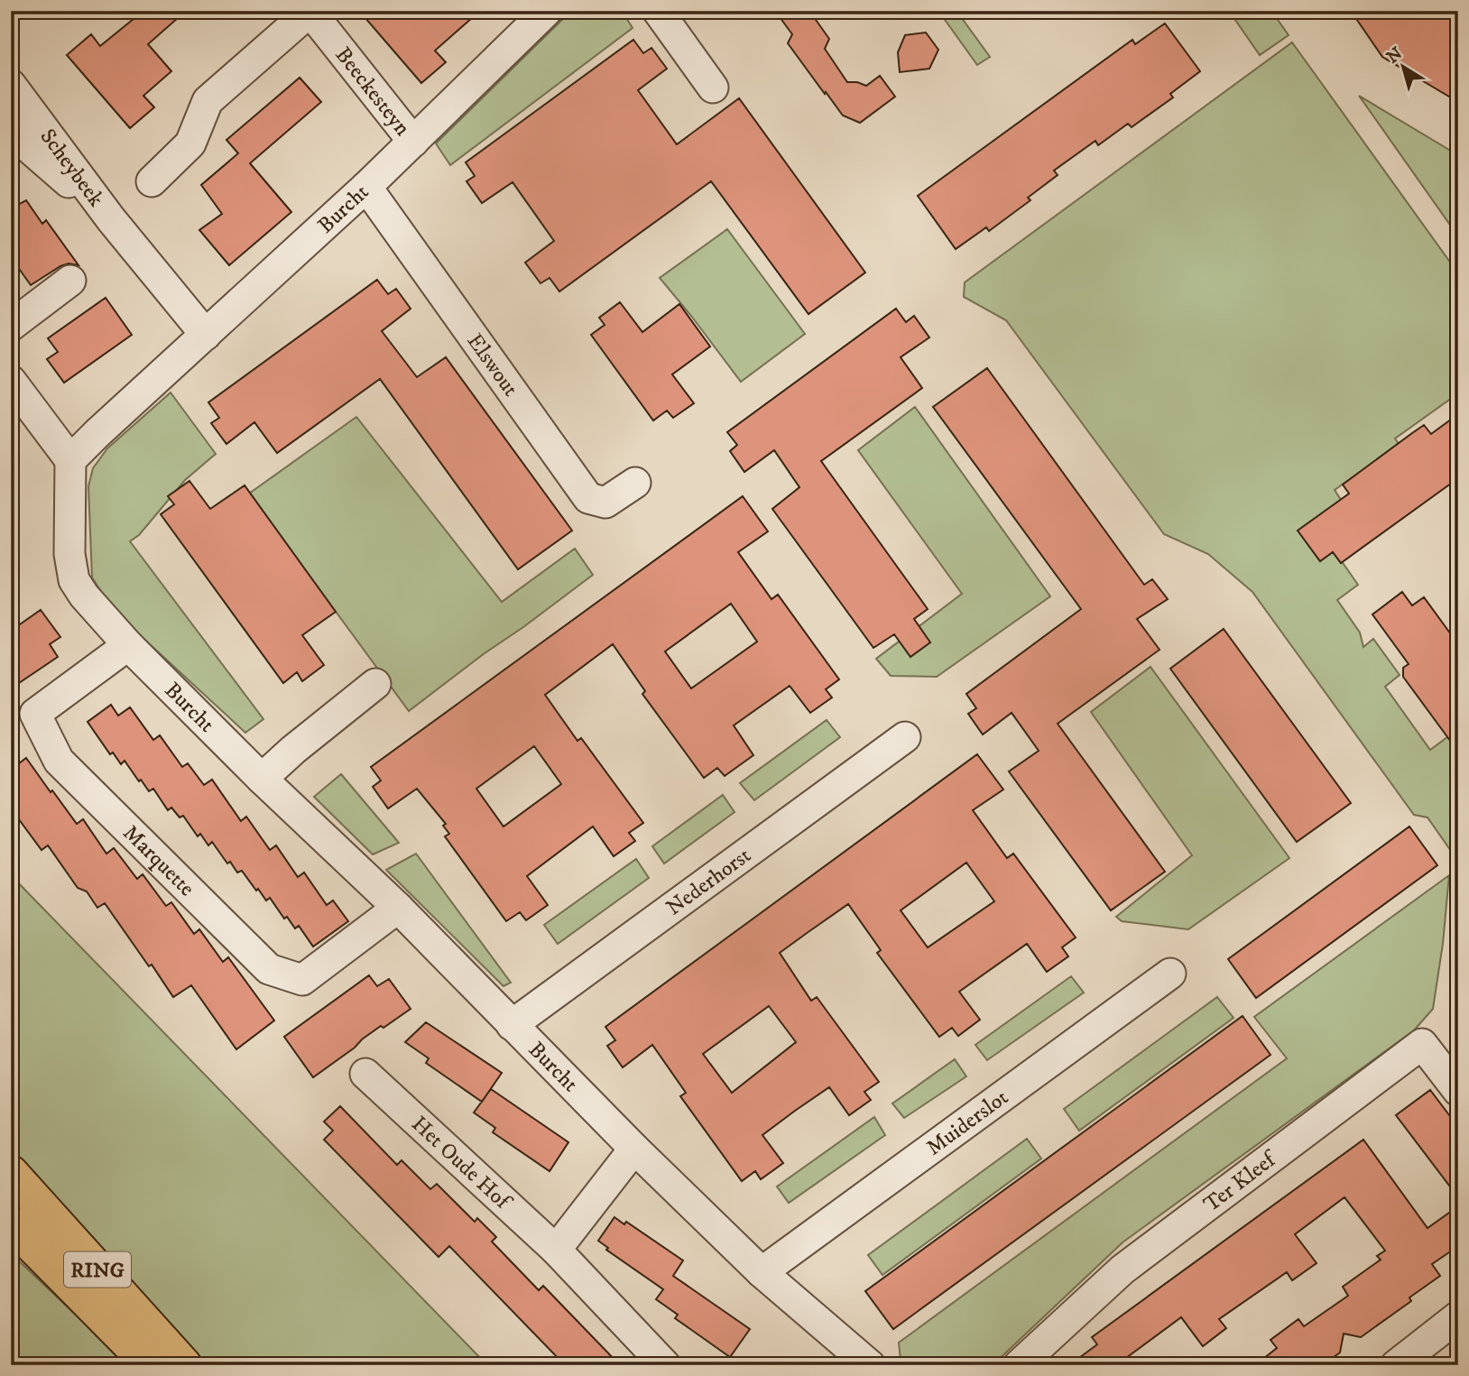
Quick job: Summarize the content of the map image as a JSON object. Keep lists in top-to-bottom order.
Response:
{
  "streets": {
    "main road": ["RING"],
    "street": [
      "Beeckesteyn",
      "Scheybeek",
      "Burcht",
      "Elswout",
      "Marquette",
      "Nederhorst",
      "Muiderslot",
      "Het Oude Hof",
      "Ter Kleef"
    ]
  },
  "crossings": [
    ["Beeckesteyn", "Burcht"],
    ["Scheybeek", "Burcht"],
    ["Burcht", "Elswout"],
    ["Burcht", "Marquette"],
    ["Burcht", "Nederhorst"],
    ["Burcht", "Muiderslot"]
  ],
  "north": "top left"
}
